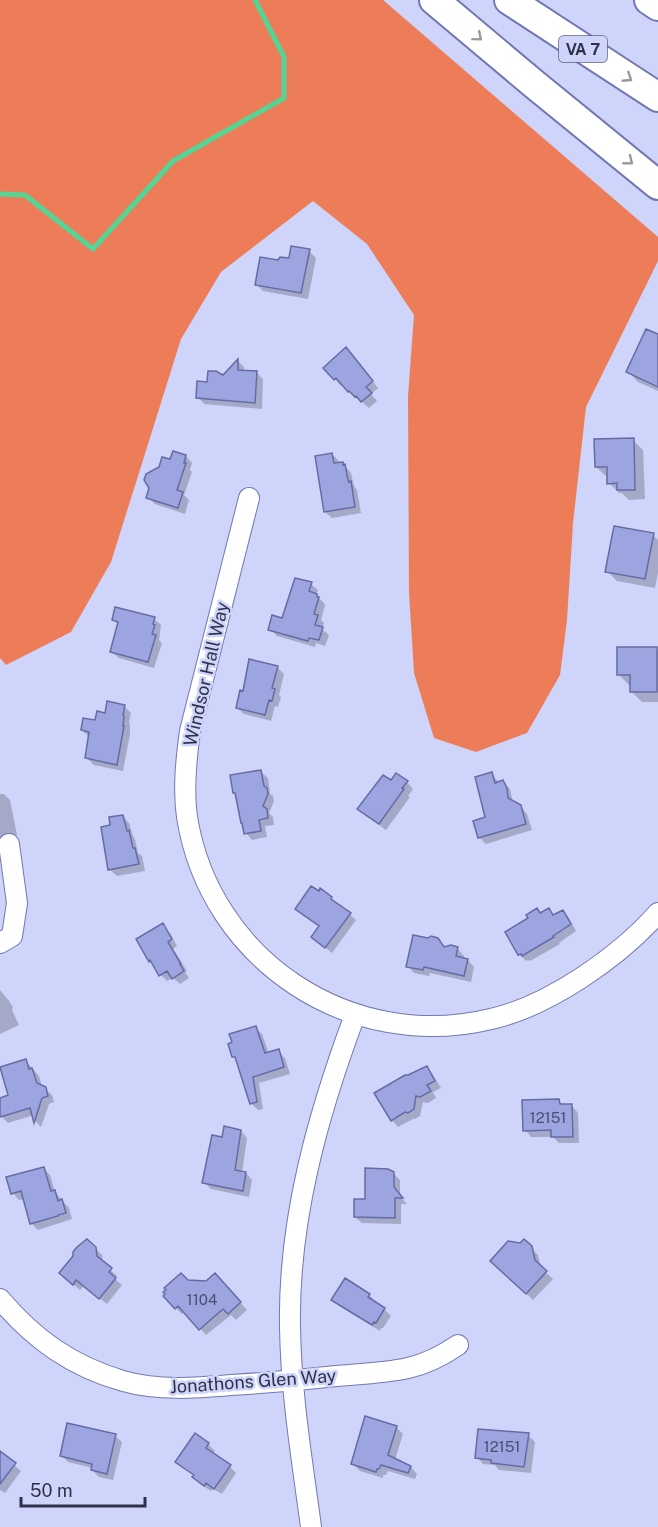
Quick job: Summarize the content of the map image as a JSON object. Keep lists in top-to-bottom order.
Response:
{
  "streets": {
    "highway": ["VA 7"],
    "street": ["Windsor Hall Way", "Jonathons Glen Way"]
  },
  "house_numbers": ["12151", "1104", "12151"],
  "scale_bar": "50 m"
}
